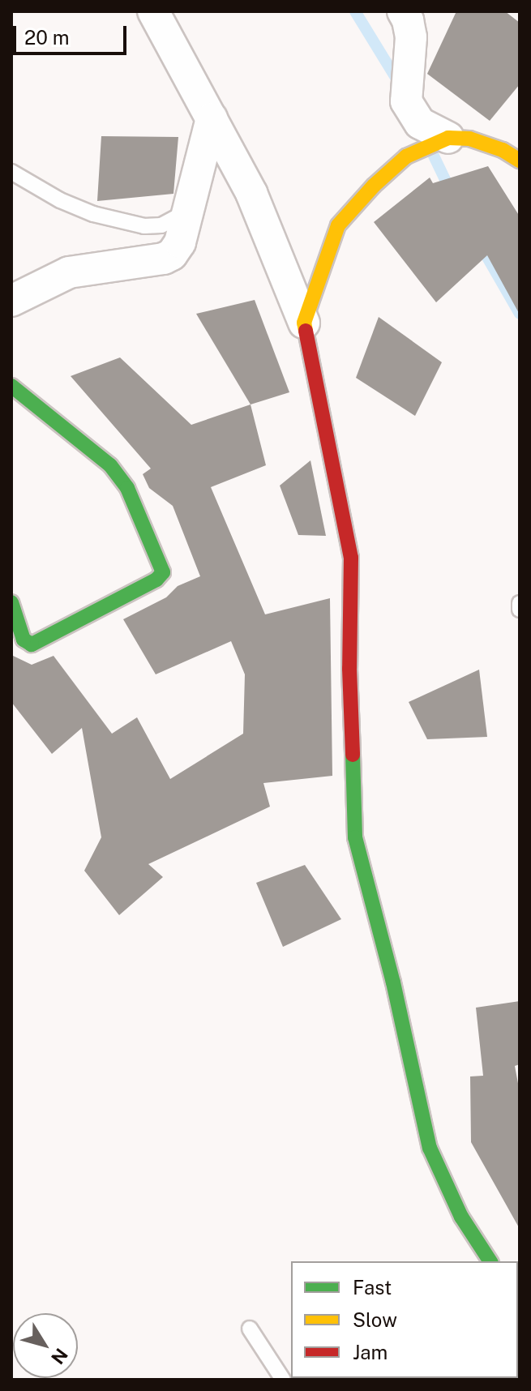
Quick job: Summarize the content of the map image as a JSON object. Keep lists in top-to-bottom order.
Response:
{
  "legend": ["Fast", "Slow", "Jam"],
  "scale_bar": "20 m",
  "north": "bottom right"
}
